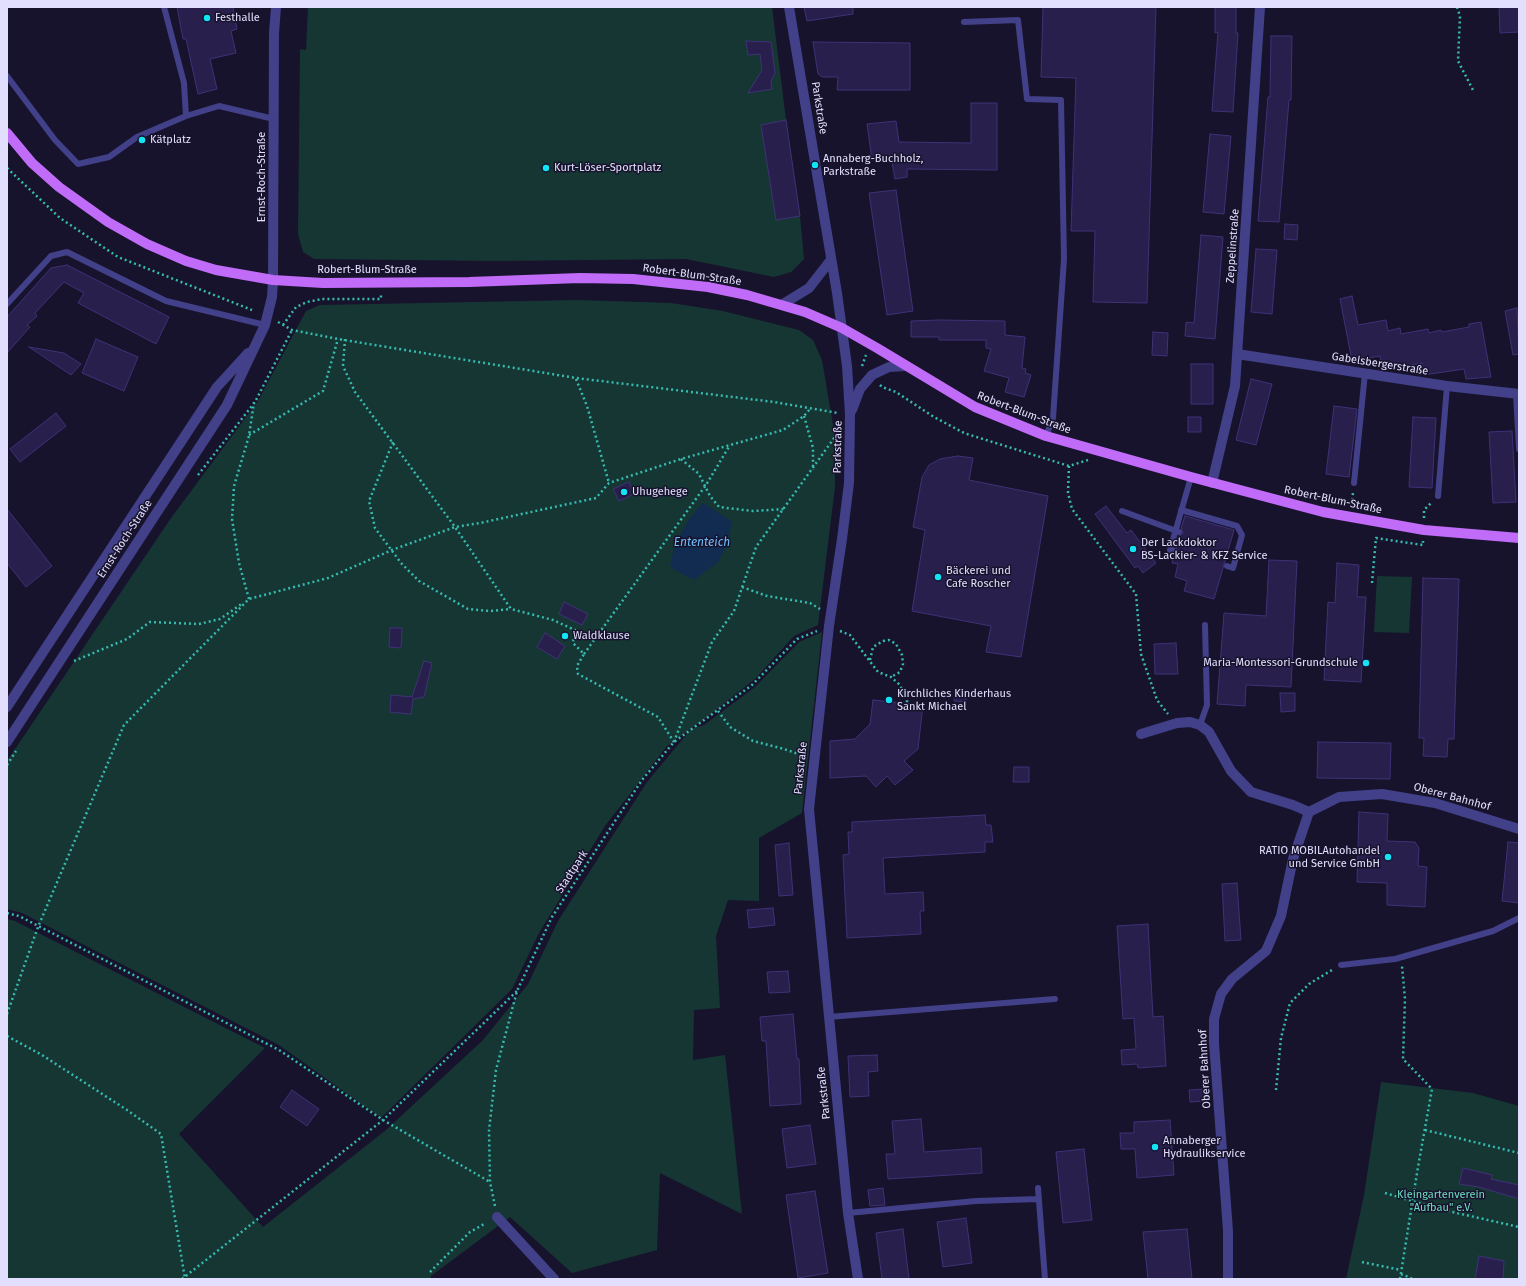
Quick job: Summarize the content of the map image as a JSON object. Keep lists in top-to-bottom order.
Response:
{
  "streets": {
    "main road": ["Robert-Blum-Straße"],
    "street": [
      "Parkstraße",
      "Ernst-Roch-Straße",
      "Zeppelinstraße",
      "Gabelsbergerstraße",
      "Oberer Bahnhof"
    ],
    "path": ["Stadtpark"]
  },
  "crossings": [
    ["Parkstraße", "Robert-Blum-Straße"],
    ["Parkstraße", "Stadtpark"],
    ["Ernst-Roch-Straße", "Robert-Blum-Straße"],
    ["Zeppelinstraße", "Robert-Blum-Straße"],
    ["Zeppelinstraße", "Gabelsbergerstraße"]
  ],
  "water": ["Ententeich"],
  "parks": ["Kleingartenverein \"Aufbau\" e.V."],
  "places": [
    "Festhalle",
    "Kätplatz",
    "Annaberg-Buchholz, Parkstraße",
    "Kurt-Löser-Sportplatz",
    "Uhugehege",
    "Der Lackdoktor BS-Lackier- & KFZ Service",
    "Bäckerei und Cafe Roscher",
    "Waldklause",
    "Maria-Montessori-Grundschule",
    "Kirchliches Kinderhaus Sankt Michael",
    "RATIO MOBILAutohandel und Service GmbH",
    "Annaberger Hydraulikservice"
  ]
}
